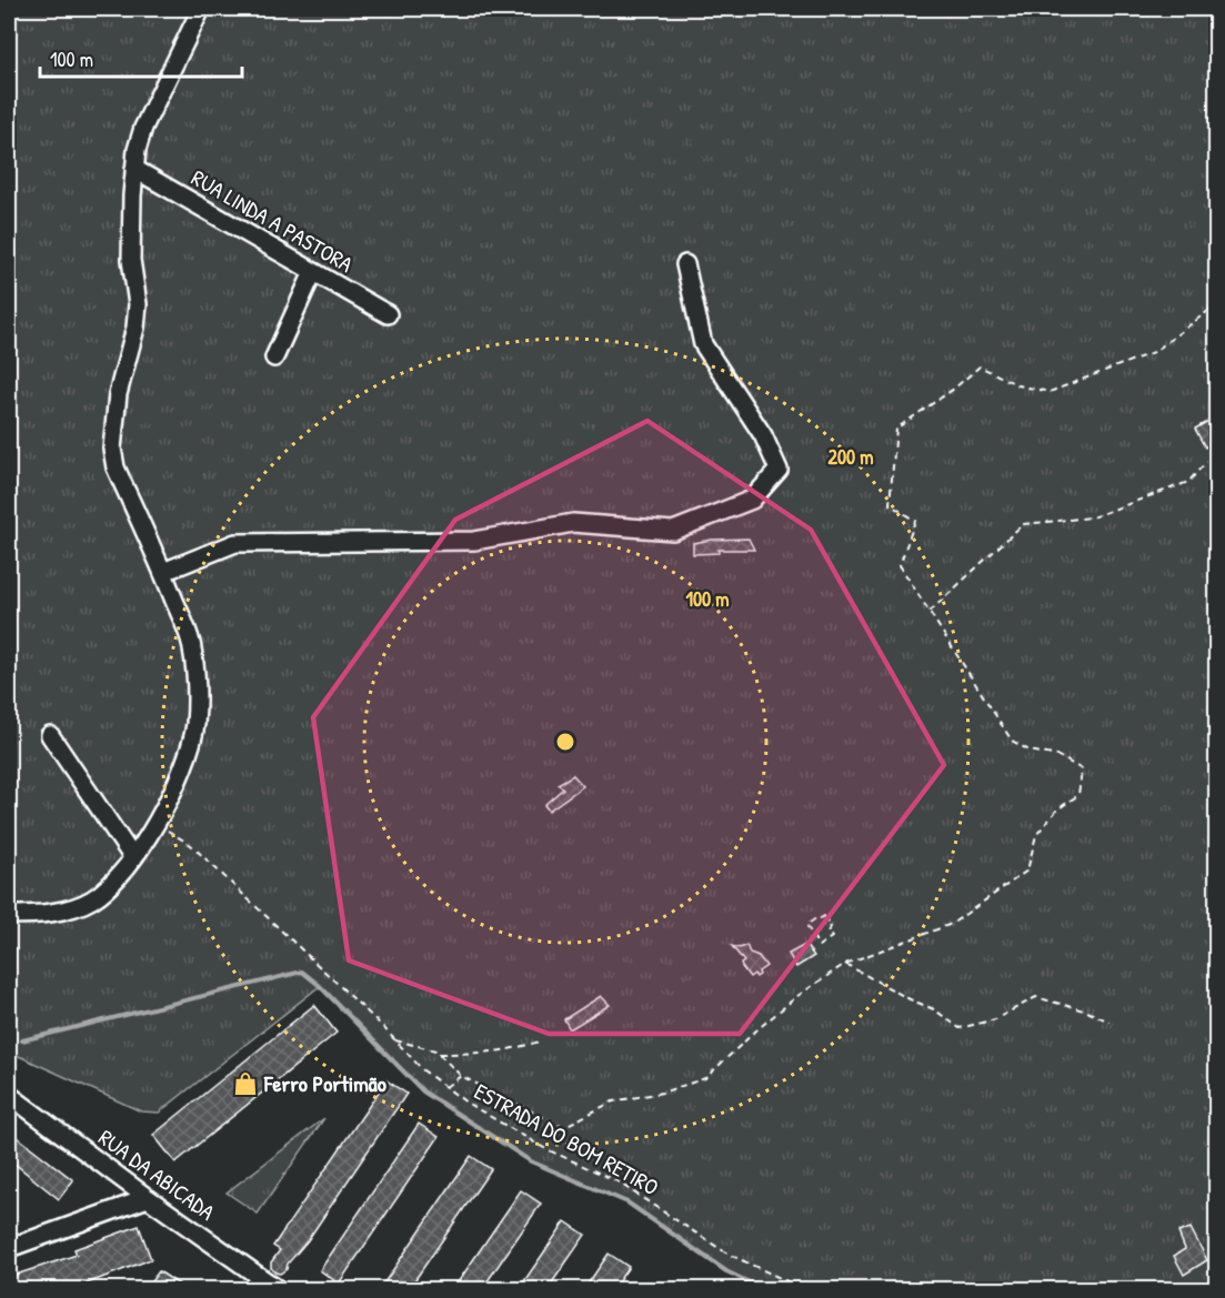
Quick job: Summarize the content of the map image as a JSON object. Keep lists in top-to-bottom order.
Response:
{
  "streets": {
    "street": ["RUA LINDA A PASTORA", "RUA DA ABICADA"],
    "path": ["ESTRADA DO BOM RETIRO"]
  },
  "places": {
    "shop": ["Ferro Portimão"]
  },
  "scale_bar": "100 m",
  "rings": ["200 m", "100 m"]
}
